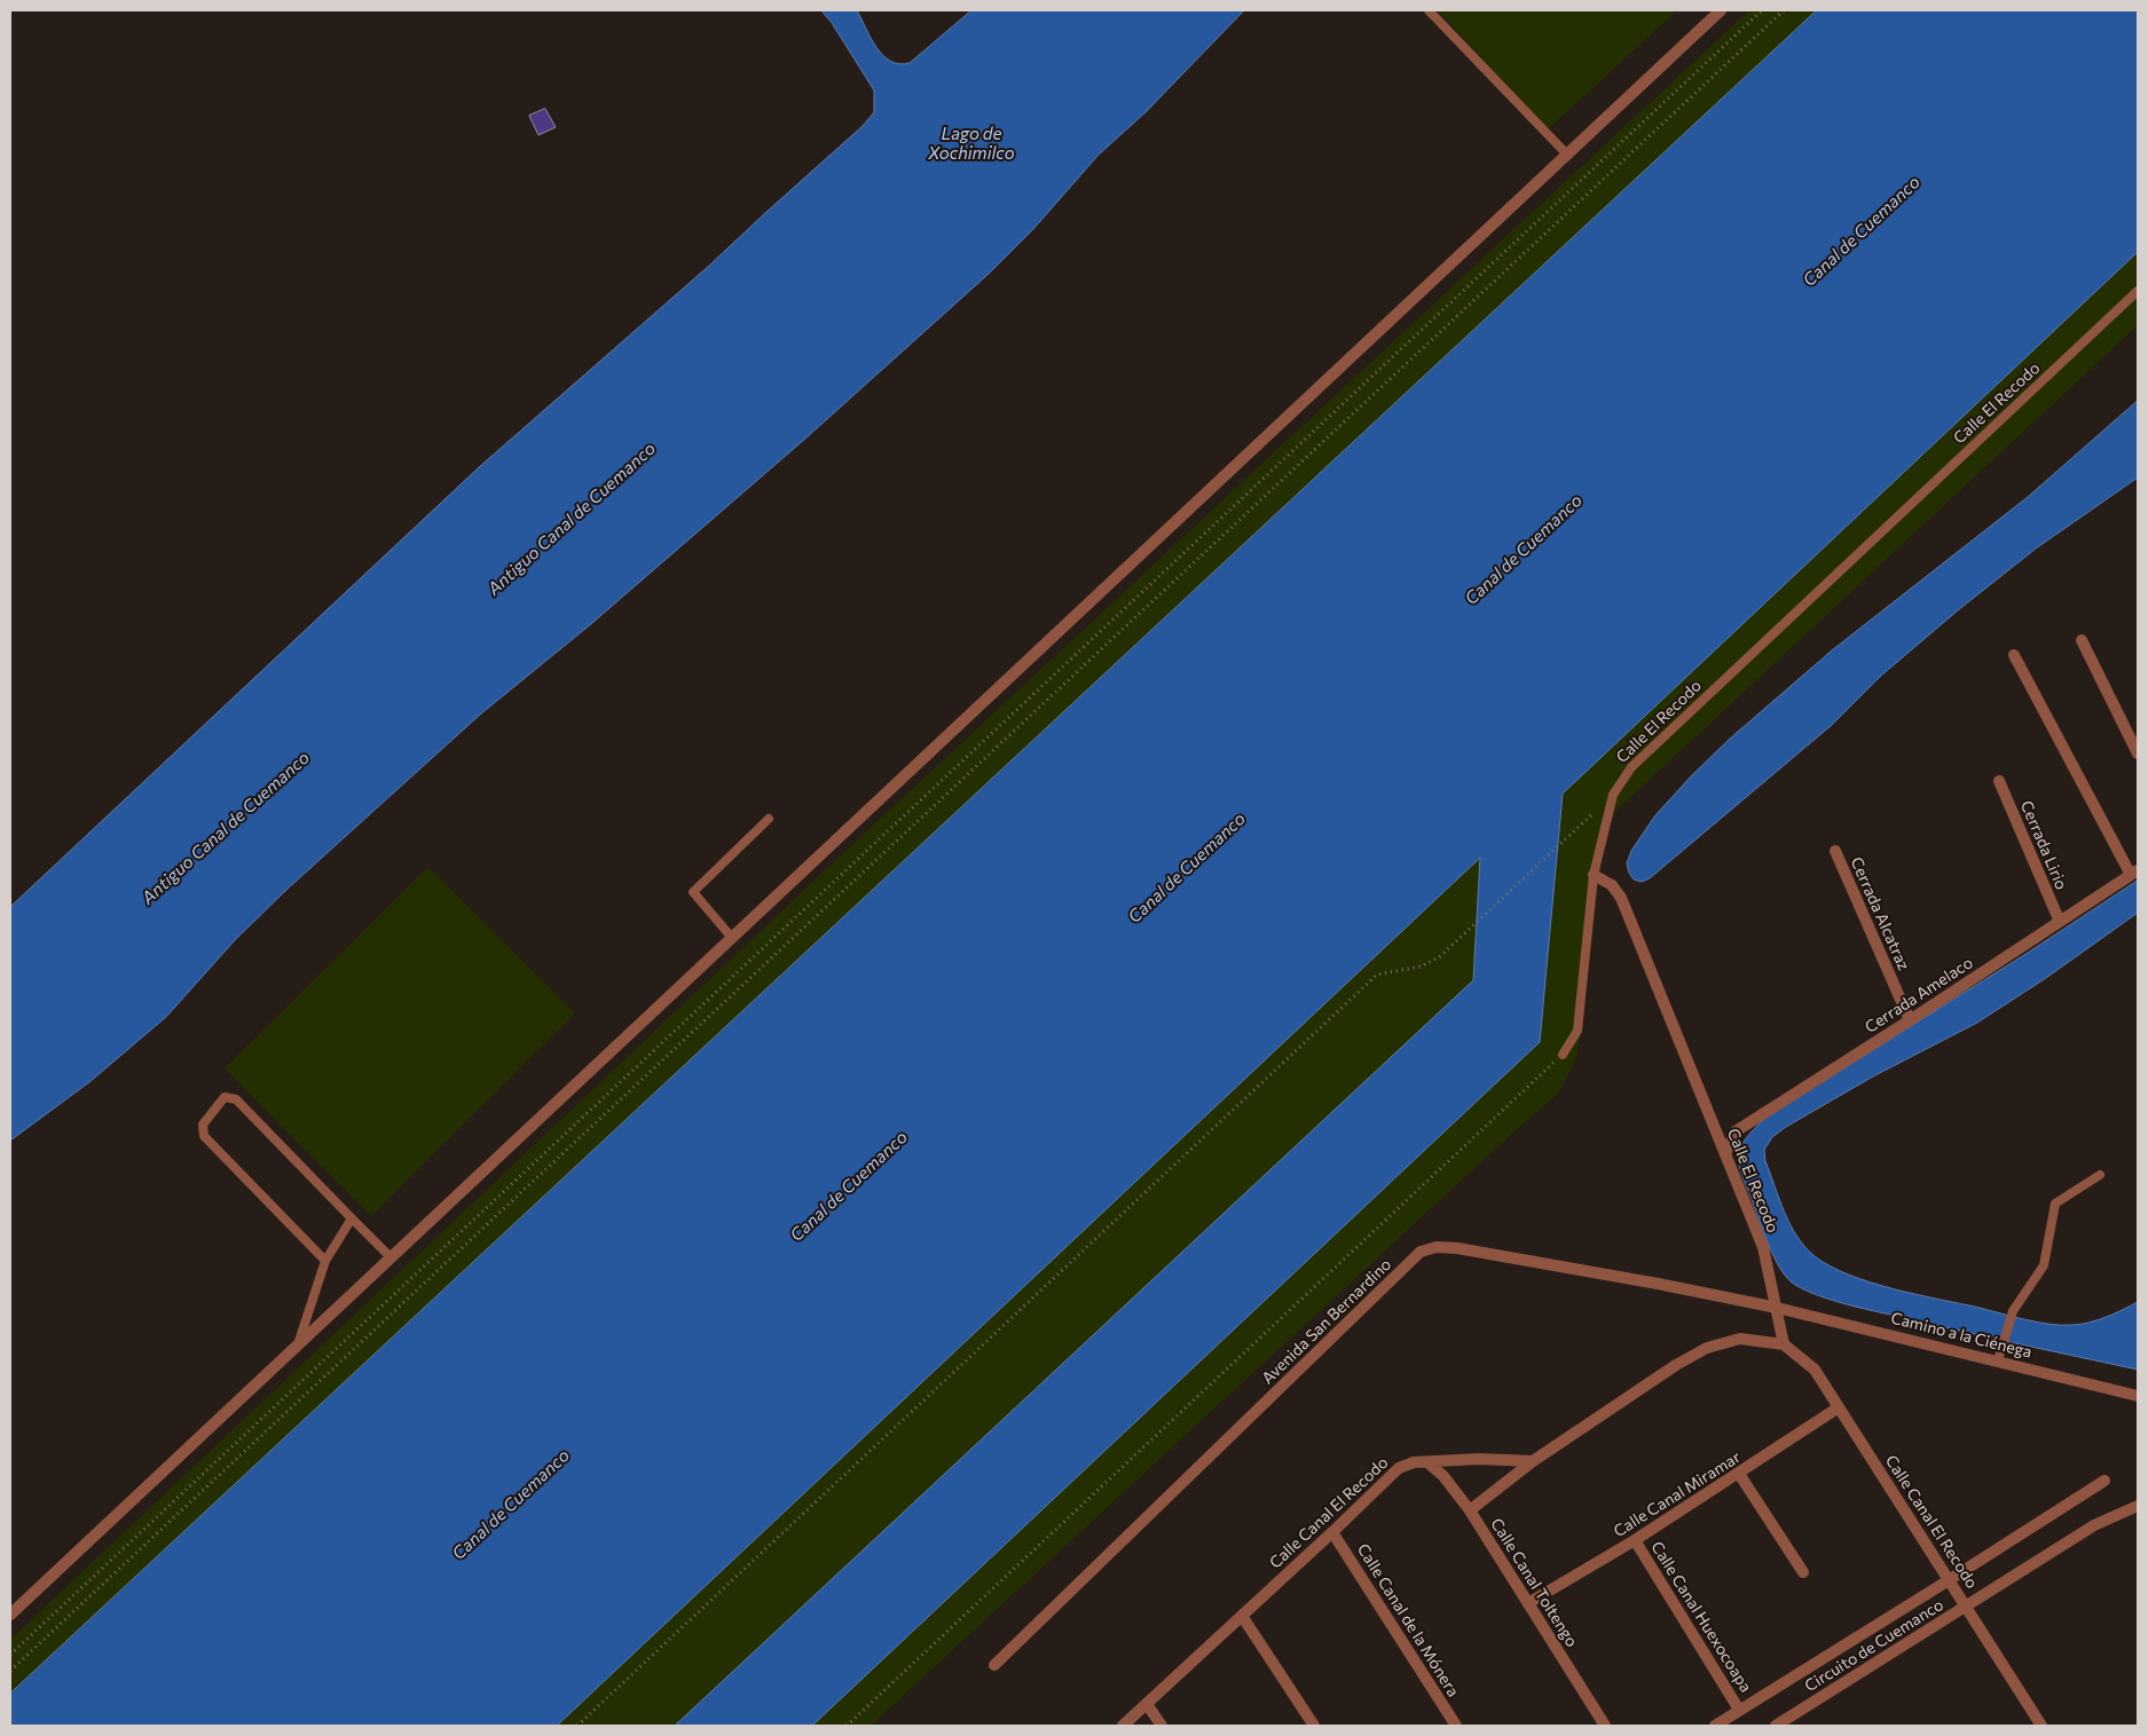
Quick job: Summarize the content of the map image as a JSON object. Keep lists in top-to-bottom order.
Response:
{
  "streets": {
    "street": [
      "Calle El Recodo",
      "Cerrada Lirio",
      "Cerrada Alcatraz",
      "Cerrada Amelaco",
      "Avenida San Bernardino",
      "Camino a la Ciénega",
      "Calle Canal Miramar",
      "Calle Canal El Recodo",
      "Calle Canal Toltengo",
      "Calle Canal Huexocoapa",
      "Calle Canal de la Mónera",
      "Circuito de Cuemanco"
    ]
  },
  "crossings": [
    ["Calle El Recodo", "Cerrada Amelaco"],
    ["Calle El Recodo", "Avenida San Bernardino"],
    ["Calle El Recodo", "Camino a la Ciénega"],
    ["Cerrada Lirio", "Cerrada Amelaco"],
    ["Cerrada Alcatraz", "Cerrada Amelaco"],
    ["Avenida San Bernardino", "Camino a la Ciénega"],
    ["Calle Canal Miramar", "Calle Canal El Recodo"],
    ["Calle Canal Miramar", "Calle Canal Toltengo"],
    ["Calle Canal Miramar", "Calle Canal Huexocoapa"],
    ["Calle Canal El Recodo", "Calle Canal Toltengo"],
    ["Calle Canal El Recodo", "Calle Canal de la Mónera"],
    ["Calle Canal El Recodo", "Circuito de Cuemanco"],
    ["Calle Canal Huexocoapa", "Circuito de Cuemanco"]
  ],
  "water": ["Lago de Xochimilco", "Canal de Cuemanco", "Antiguo Canal de Cuemanco"]
}
